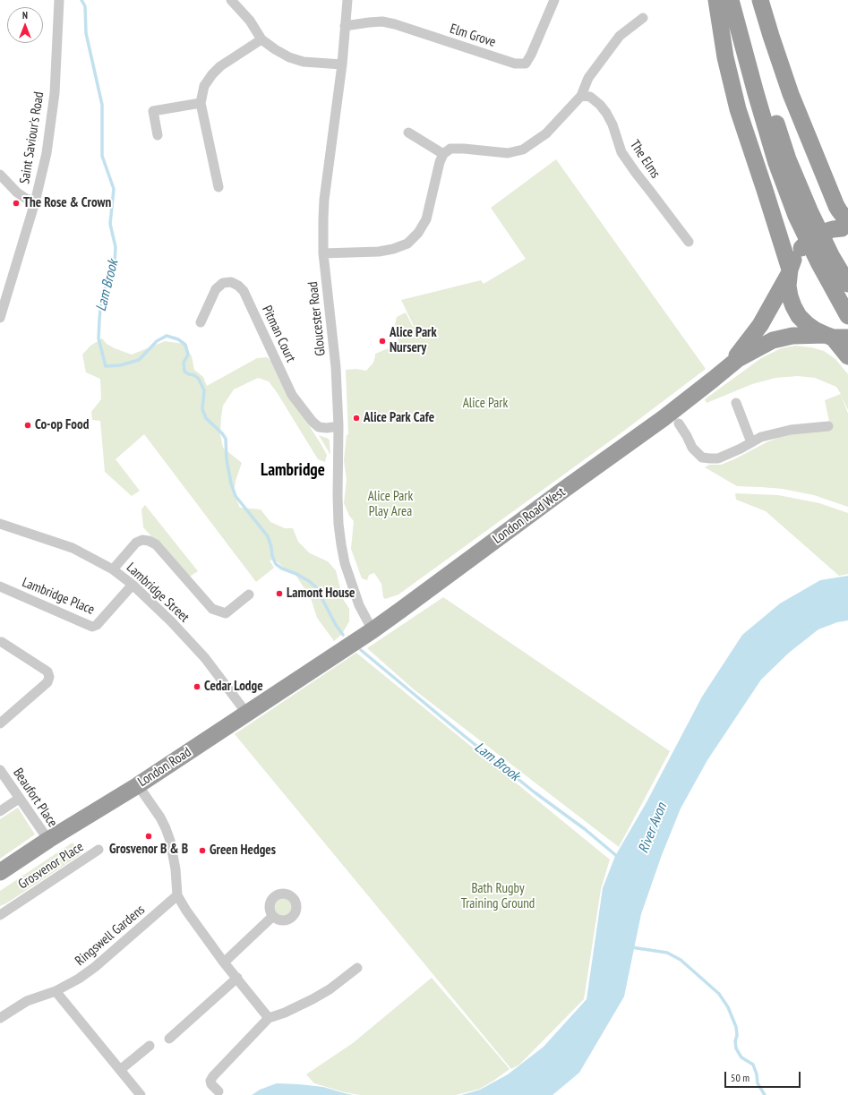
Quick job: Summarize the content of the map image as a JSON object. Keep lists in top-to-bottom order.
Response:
{
  "streets": {
    "highway": ["London Road West", "London Road"],
    "street": [
      "Elm Grove",
      "Saint Saviour's Road",
      "The Elms",
      "Gloucester Road",
      "Pitman Court",
      "Lambridge Street",
      "Lambridge Place",
      "Beaufort Place",
      "Grosvenor Place",
      "Ringswell Gardens"
    ]
  },
  "crossings": [
    ["Elm Grove", "Gloucester Road"],
    ["Gloucester Road", "Pitman Court"],
    ["Gloucester Road", "London Road West"],
    ["London Road West", "London Road"],
    ["Lambridge Street", "Lambridge Place"],
    ["Lambridge Street", "London Road"],
    ["London Road", "Beaufort Place"]
  ],
  "districts": ["Lambridge"],
  "water": ["Lam Brook", "River Avon"],
  "parks": ["Alice Park", "Alice Park Play Area", "Bath Rugby Training Ground"],
  "places": [
    "The Rose & Crown",
    "Alice Park Nursery",
    "Alice Park Cafe",
    "Co-op Food",
    "Lamont House",
    "Cedar Lodge",
    "Grosvenor B & B",
    "Green Hedges"
  ],
  "scale_bar": "50 m",
  "north": "top"
}
